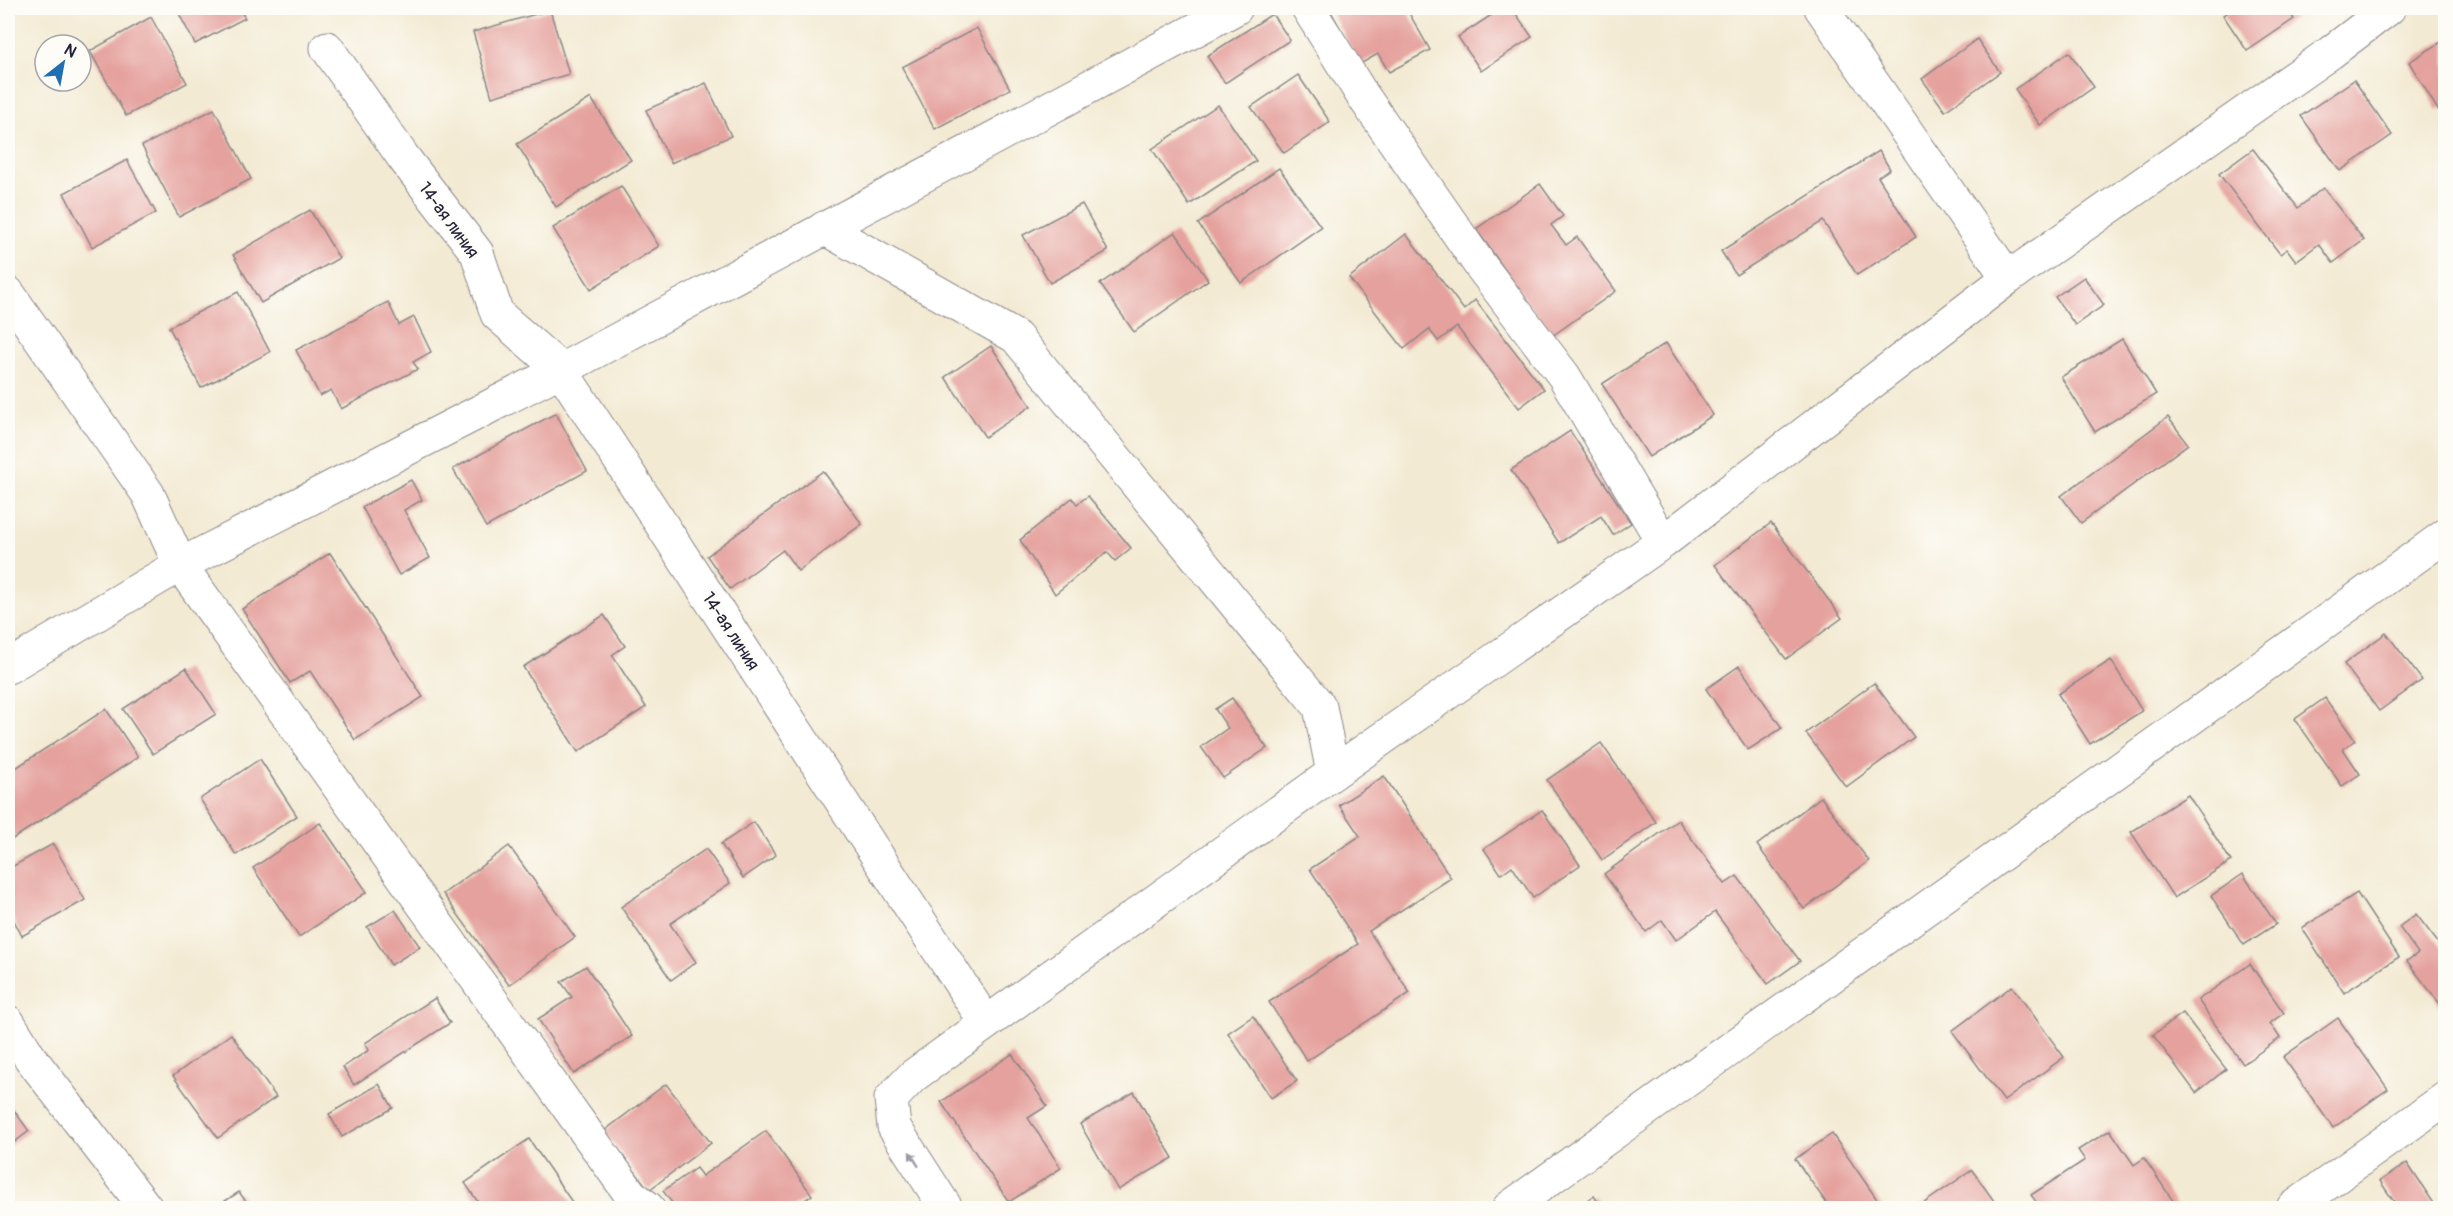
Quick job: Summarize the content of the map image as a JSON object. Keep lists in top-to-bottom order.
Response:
{
  "streets": {
    "street": ["14-ая линия"]
  },
  "north": "top right"
}
